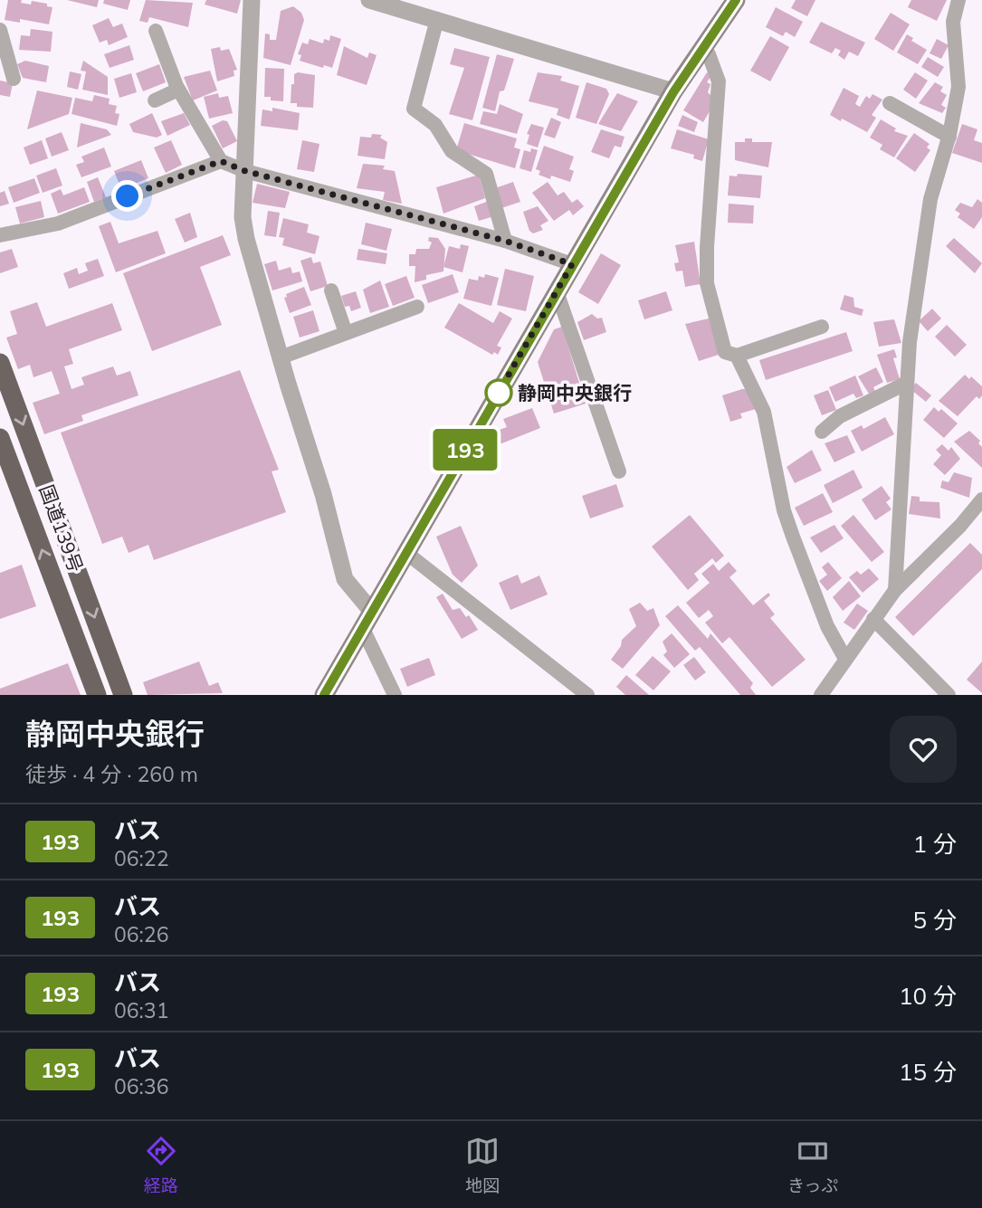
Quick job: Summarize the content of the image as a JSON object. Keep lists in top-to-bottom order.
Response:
{
  "streets": {
    "highway": ["国道139号"]
  },
  "places": ["静岡中央銀行"],
  "lines": ["bus line 193"],
  "page": {
    "on_map": "193",
    "heading": ["静岡中央銀行", "徒歩 · 4 分 · 260 m"],
    "list": [
      {
        "mark": "193",
        "name": "バス",
        "note": "06:22",
        "value": "1 分"
      },
      {
        "mark": "193",
        "name": "バス",
        "note": "06:26",
        "value": "5 分"
      },
      {
        "mark": "193",
        "name": "バス",
        "note": "06:31",
        "value": "10 分"
      },
      {
        "mark": "193",
        "name": "バス",
        "note": "06:36",
        "value": "15 分"
      }
    ],
    "tabs": ["経路", "地図", "きっぷ"]
  }
}
